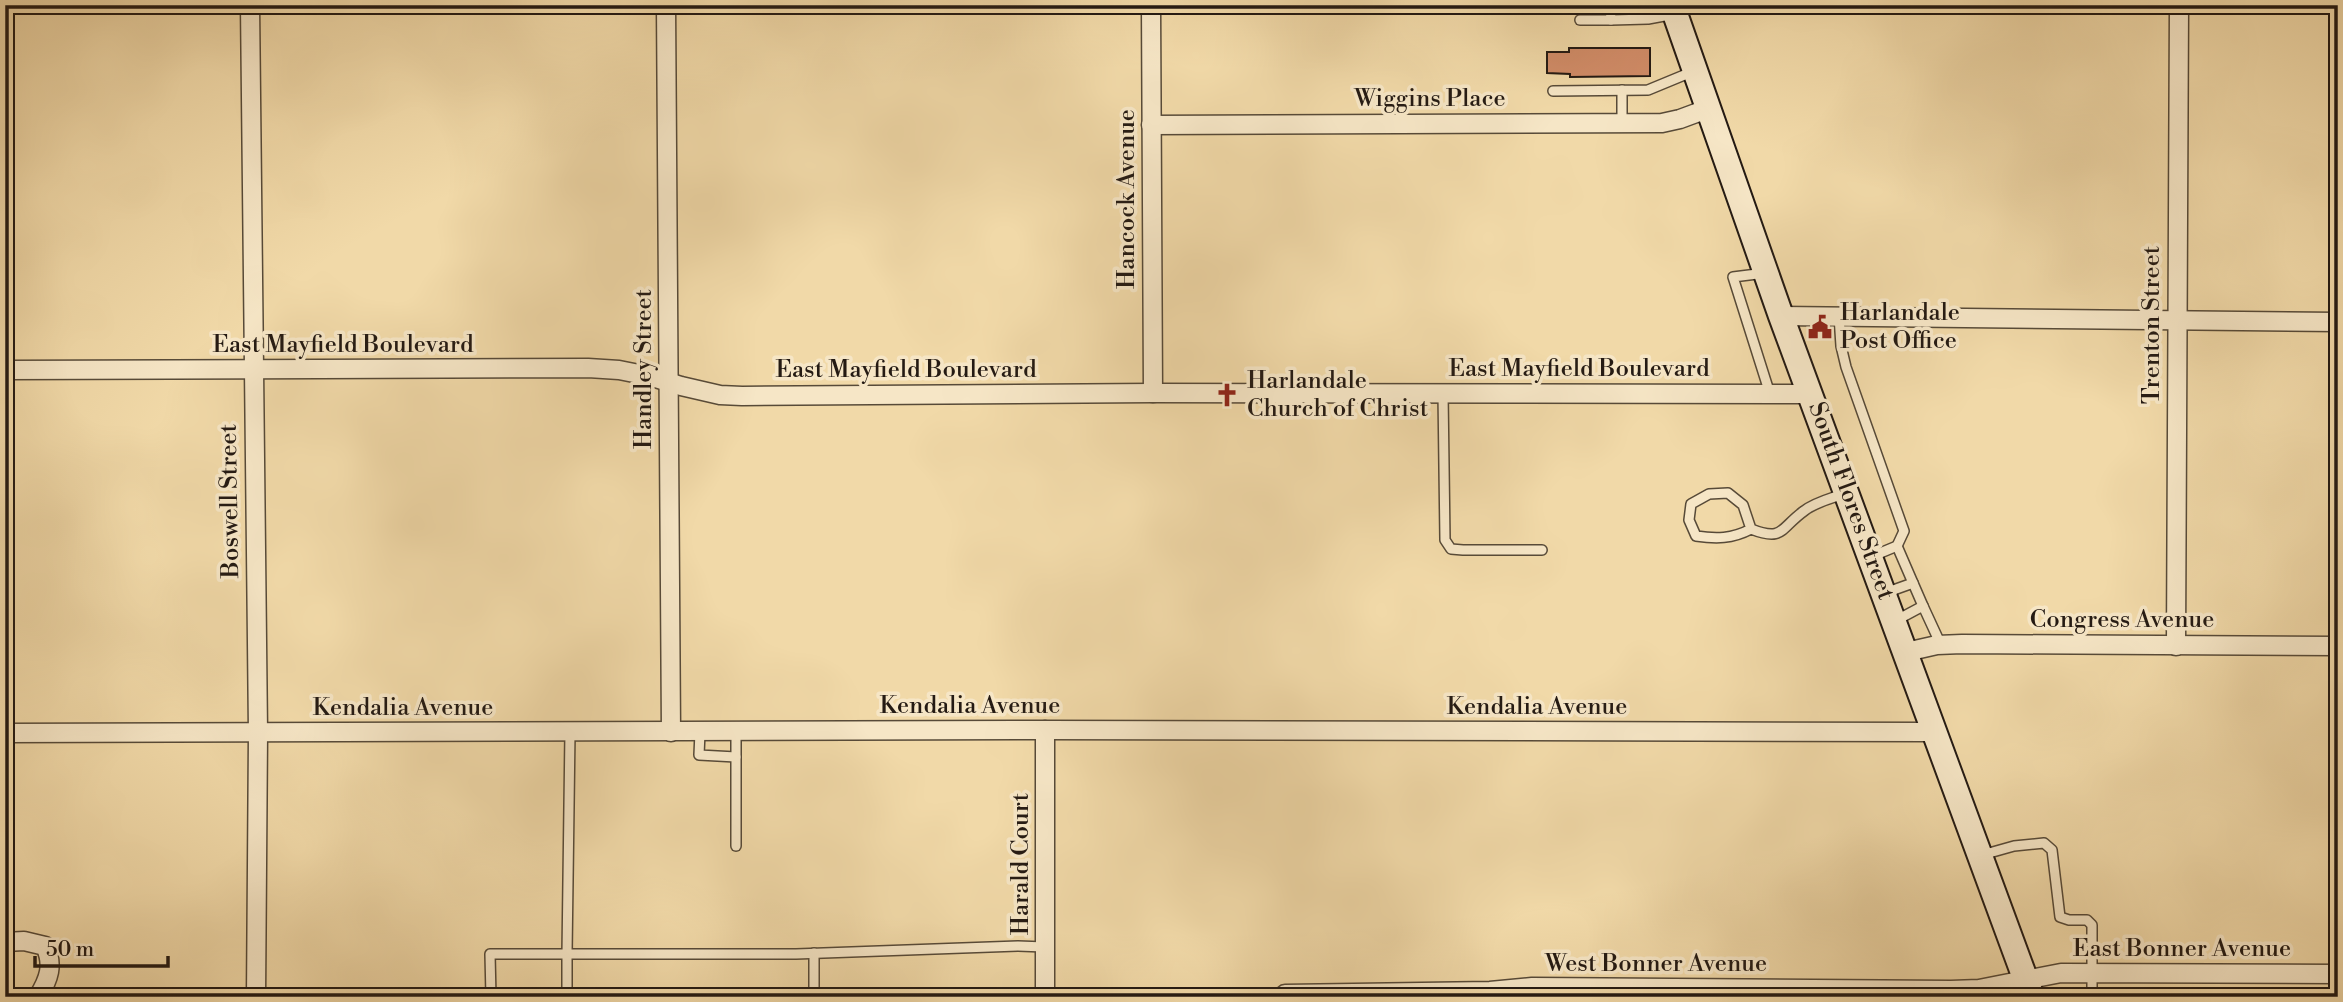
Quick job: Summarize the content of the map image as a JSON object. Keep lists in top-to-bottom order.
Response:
{
  "streets": {
    "main road": ["South Flores Street"],
    "street": [
      "Wiggins Place",
      "Hancock Avenue",
      "Trenton Street",
      "East Mayfield Boulevard",
      "Handley Street",
      "Boswell Street",
      "Congress Avenue",
      "Kendalia Avenue",
      "Harald Court",
      "East Bonner Avenue",
      "West Bonner Avenue"
    ]
  },
  "crossings": [
    ["Wiggins Place", "Hancock Avenue"],
    ["Wiggins Place", "South Flores Street"],
    ["Hancock Avenue", "East Mayfield Boulevard"],
    ["Trenton Street", "Congress Avenue"],
    ["East Mayfield Boulevard", "Handley Street"],
    ["East Mayfield Boulevard", "Boswell Street"],
    ["East Mayfield Boulevard", "South Flores Street"],
    ["Handley Street", "Kendalia Avenue"],
    ["Boswell Street", "Kendalia Avenue"],
    ["South Flores Street", "Congress Avenue"],
    ["South Flores Street", "Kendalia Avenue"],
    ["South Flores Street", "East Bonner Avenue"],
    ["South Flores Street", "West Bonner Avenue"],
    ["Kendalia Avenue", "Harald Court"],
    ["East Bonner Avenue", "West Bonner Avenue"]
  ],
  "places": {
    "public building": ["Harlandale Post Office"],
    "church": ["Harlandale Church of Christ"]
  },
  "scale_bar": "50 m"
}
